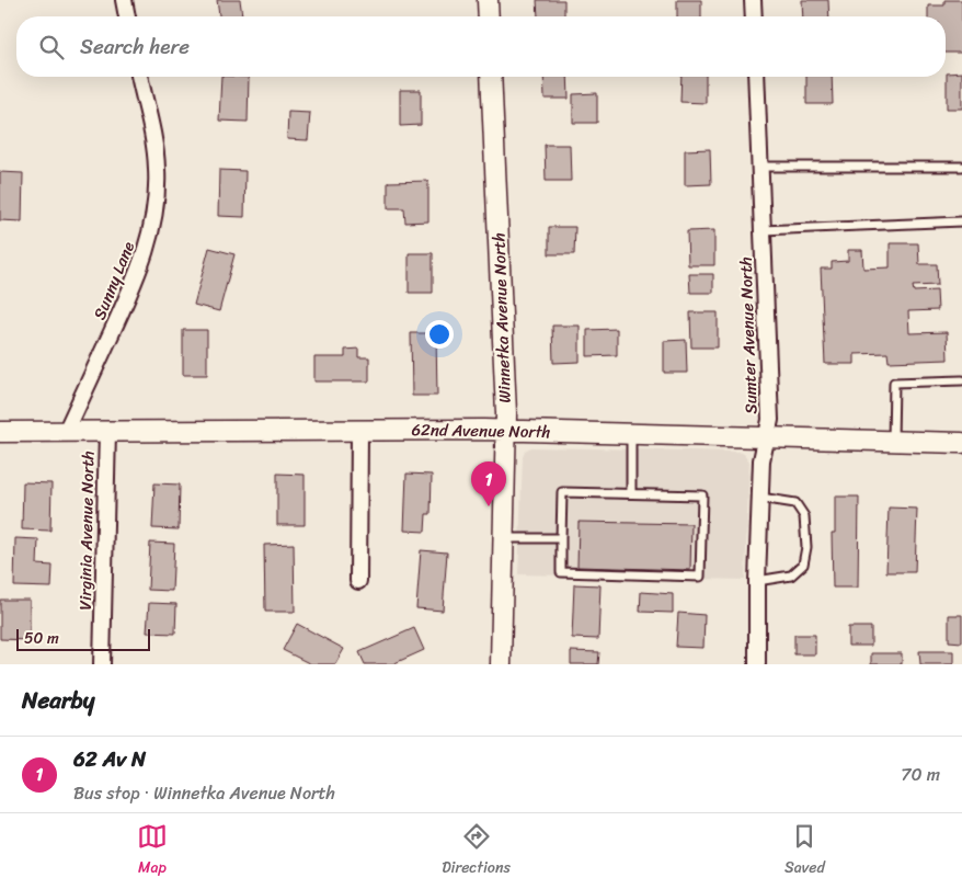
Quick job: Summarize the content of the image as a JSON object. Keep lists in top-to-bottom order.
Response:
{
  "streets": {
    "street": [
      "Sunny Lane",
      "Winnetka Avenue North",
      "Sumter Avenue North",
      "62nd Avenue North",
      "Virginia Avenue North"
    ]
  },
  "crossings": [
    ["Sunny Lane", "62nd Avenue North"],
    ["Winnetka Avenue North", "62nd Avenue North"],
    ["Sumter Avenue North", "62nd Avenue North"],
    ["62nd Avenue North", "Virginia Avenue North"]
  ],
  "scale_bar": "50 m",
  "page": {
    "search": "Search here",
    "pins": "1",
    "scale": "50 m",
    "heading": "Nearby",
    "list": [
      {
        "mark": "1",
        "name": "62 Av N",
        "note": "Bus stop · Winnetka Avenue North",
        "value": "70 m"
      }
    ],
    "nav": ["Map", "Directions", "Saved"]
  }
}
